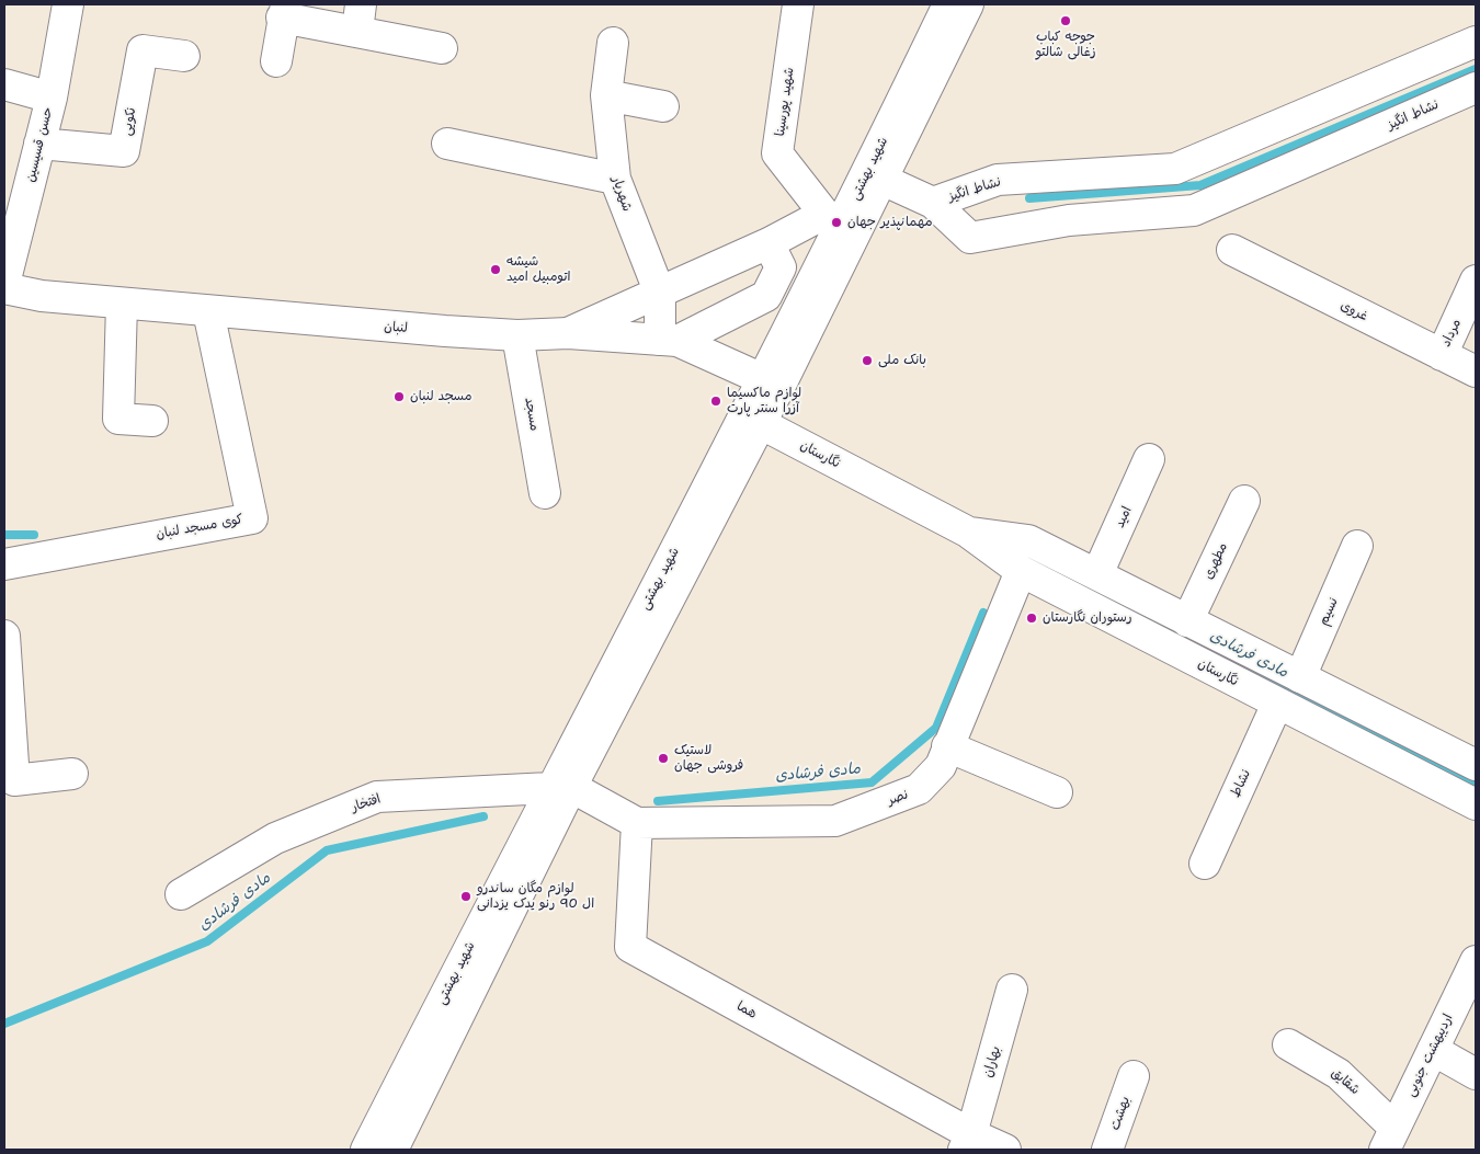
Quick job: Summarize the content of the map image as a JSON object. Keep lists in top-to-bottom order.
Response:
{
  "streets": {
    "street": [
      "شهید پورسینا",
      "نشاط انگیز",
      "نکویی",
      "حسن قسیسین",
      "شهید بهشتی",
      "شهریار",
      "غروی",
      "لنبان",
      "مرداد",
      "مسجد",
      "نگارستان",
      "امید",
      "کوی مسجد لنبان",
      "مطهری",
      "نسیم",
      "نشاط",
      "نصر",
      "افتخار",
      "هما",
      "اردیبهشت جنوبی",
      "بهاران",
      "شقایق",
      "بهشت"
    ]
  },
  "crossings": [
    ["شهید پورسینا", "شهید بهشتی"],
    ["نکویی", "حسن قسیسین"],
    ["حسن قسیسین", "لنبان"],
    ["شهید بهشتی", "لنبان"],
    ["شهید بهشتی", "نگارستان"],
    ["شهید بهشتی", "افتخار"],
    ["شهریار", "لنبان"],
    ["غروی", "مرداد"],
    ["لنبان", "مسجد"],
    ["لنبان", "کوی مسجد لنبان"],
    ["نگارستان", "امید"],
    ["نگارستان", "مطهری"],
    ["نگارستان", "نسیم"],
    ["نگارستان", "نشاط"],
    ["نگارستان", "نصر"],
    ["نصر", "هما"],
    ["هما", "بهاران"],
    ["اردیبهشت جنوبی", "شقایق"]
  ],
  "water": ["مادی فرشادی"],
  "places": [
    "جوجه کباب زغالی شالتو",
    "مهمانپذیر جهان",
    "شیشه اتومبیل امید",
    "بانک ملی",
    "مسجد لنبان",
    "لوازم ماکسیما آزرا سنتر پارت",
    "رستوران نگارستان",
    "لاستیک فروشی جهان",
    "لوازم مگان ساندرو ال 90 رنو یدک یزدانی"
  ]
}
